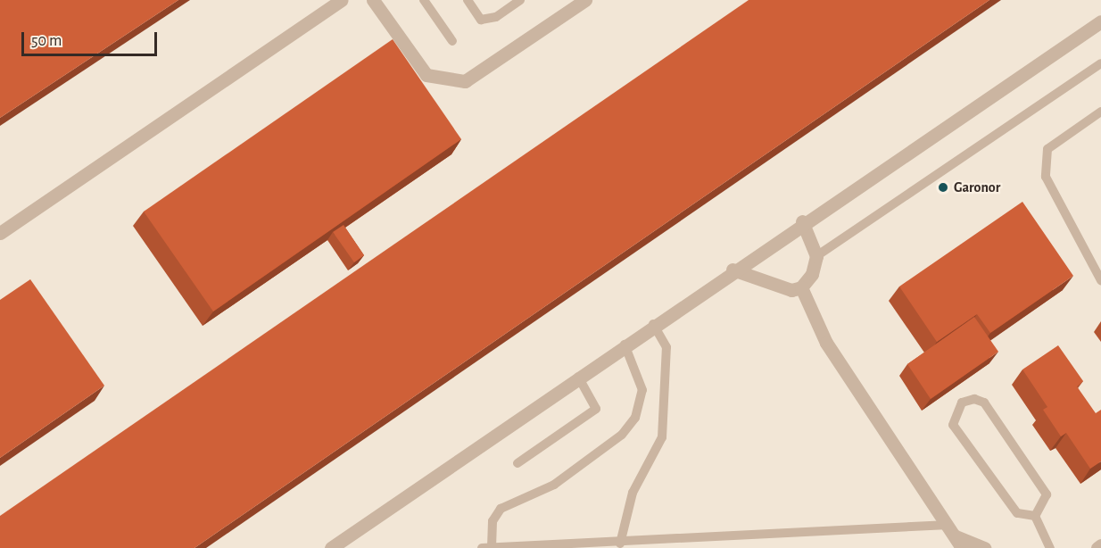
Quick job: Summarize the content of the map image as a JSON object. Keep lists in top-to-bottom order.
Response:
{
  "places": ["Garonor"],
  "scale_bar": "50 m"
}
